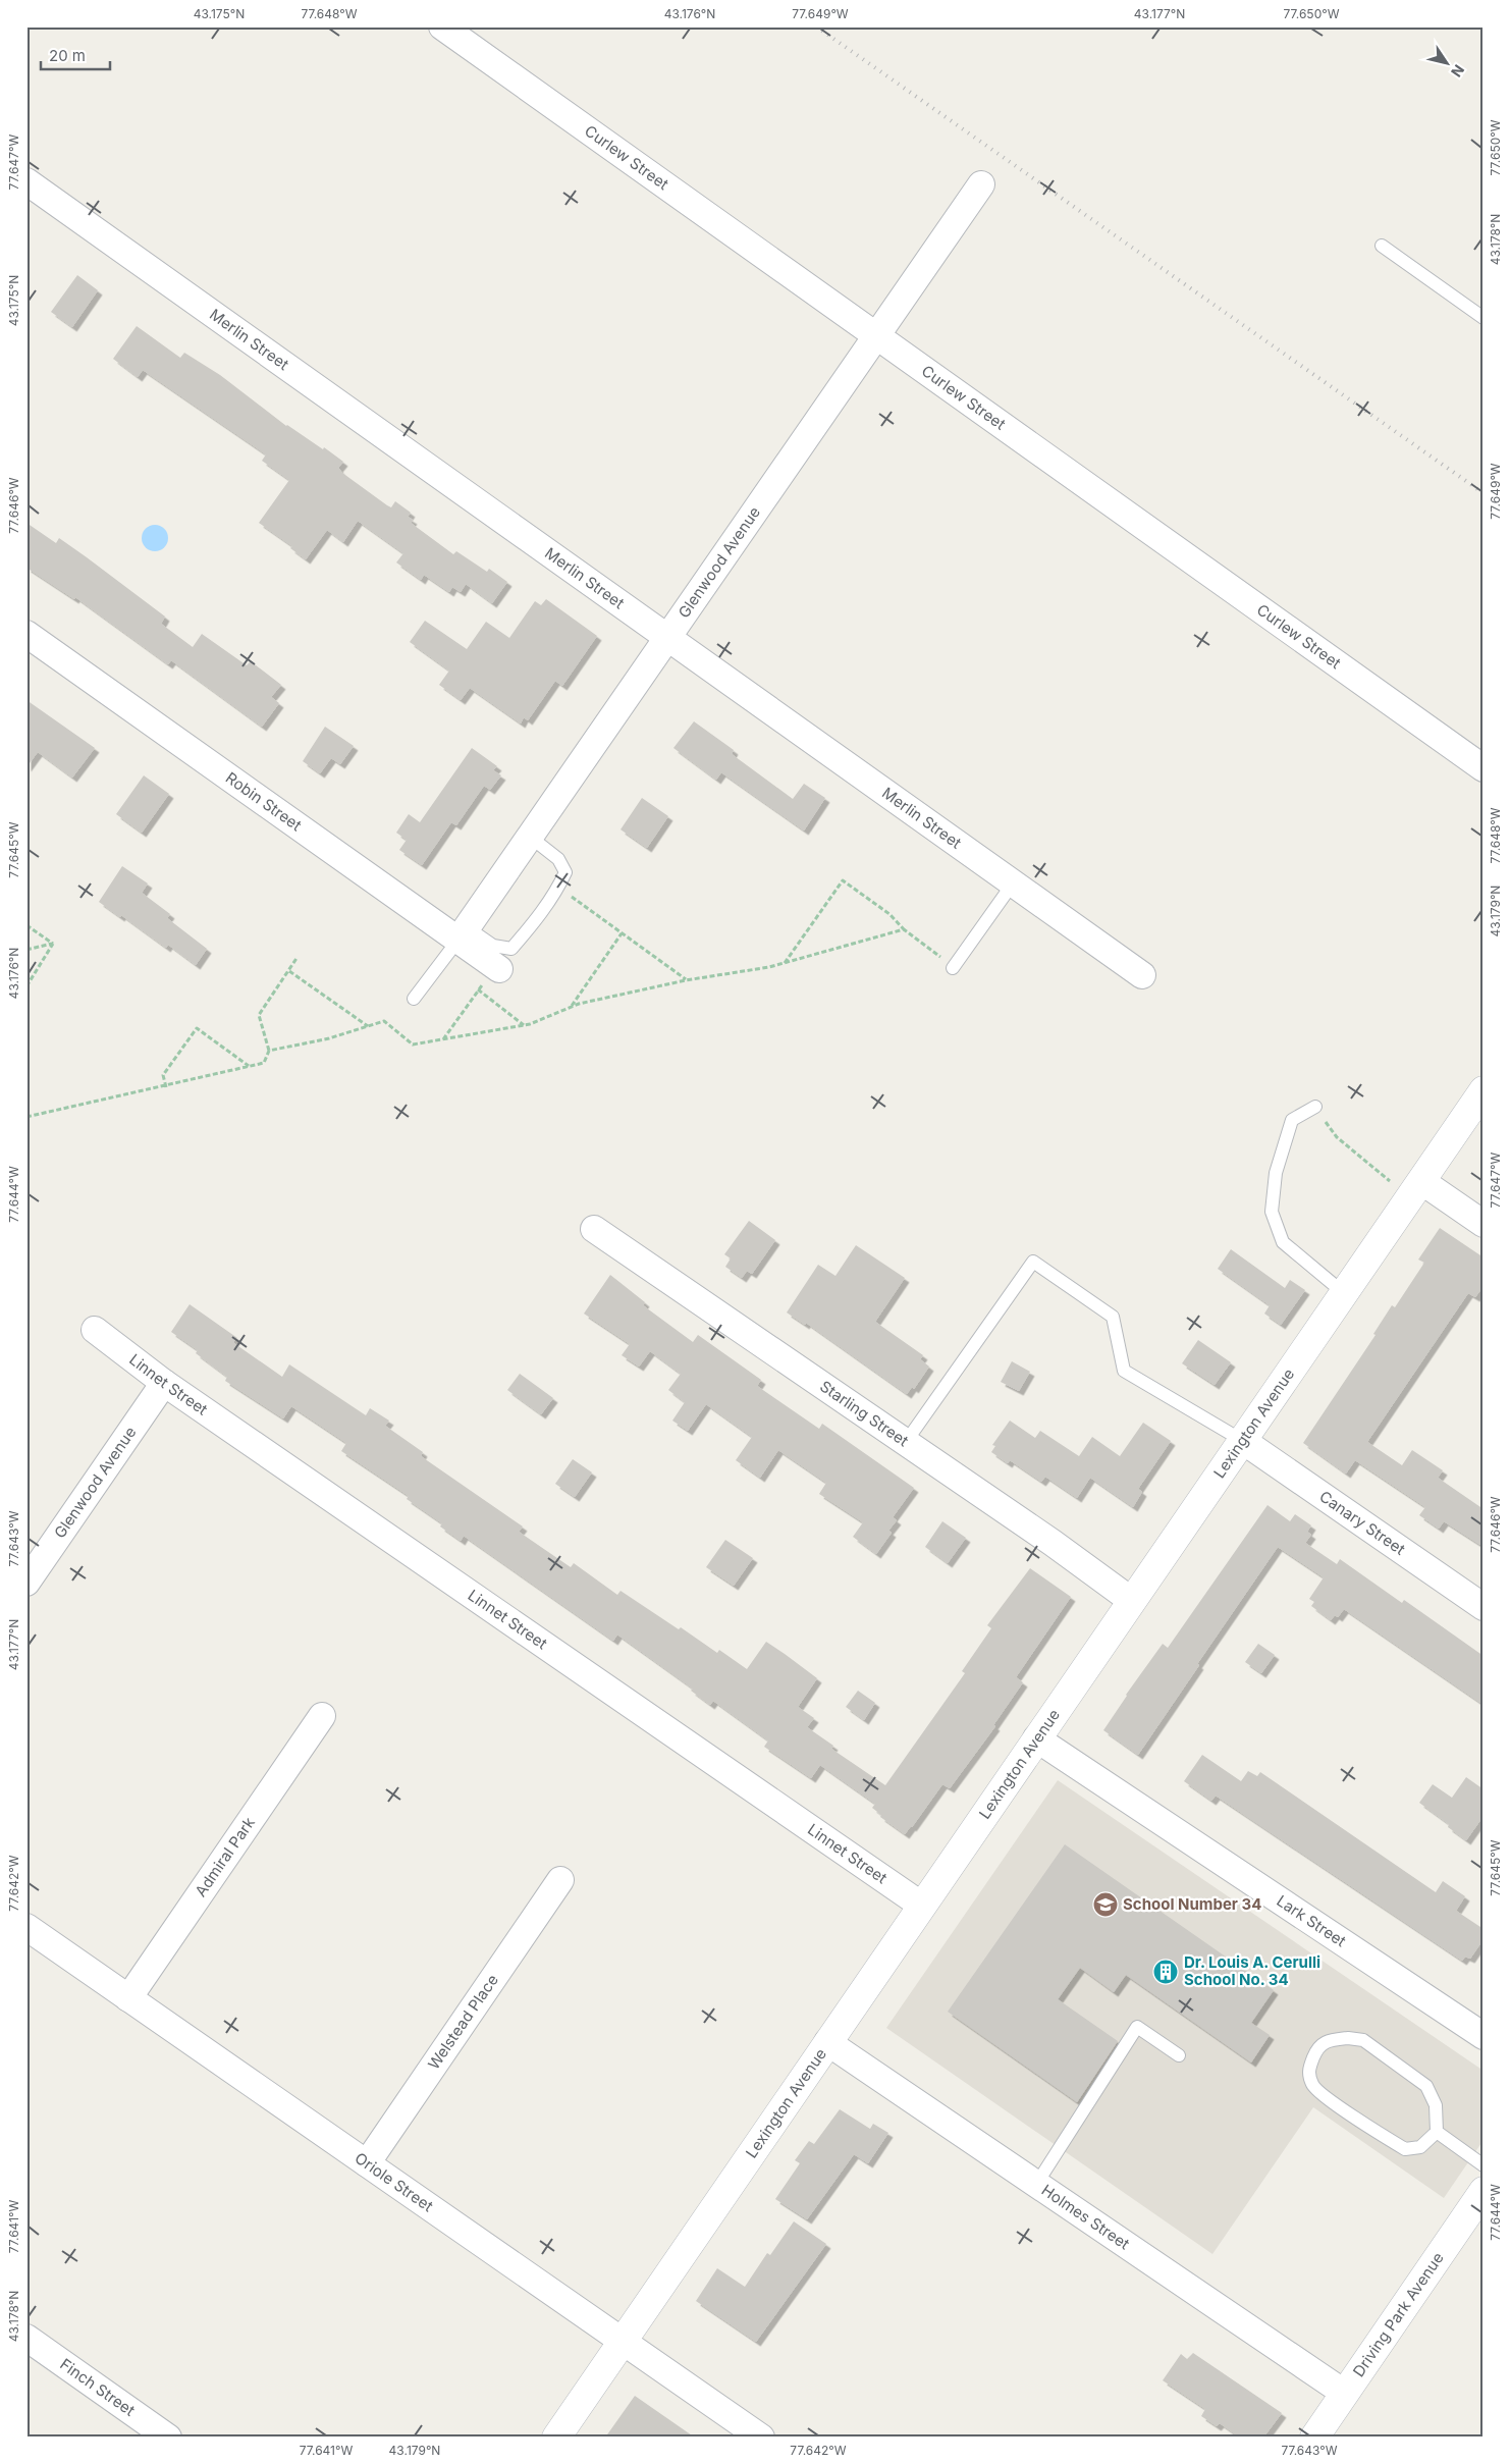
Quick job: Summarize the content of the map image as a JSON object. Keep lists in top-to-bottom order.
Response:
{
  "streets": {
    "main road": ["Lexington Avenue", "Driving Park Avenue"],
    "street": [
      "Curlew Street",
      "Merlin Street",
      "Glenwood Avenue",
      "Robin Street",
      "Linnet Street",
      "Starling Street",
      "Canary Street",
      "Admiral Park",
      "Lark Street",
      "Welstead Place",
      "Oriole Street",
      "Holmes Street",
      "Finch Street"
    ]
  },
  "crossings": [
    ["Curlew Street", "Glenwood Avenue"],
    ["Merlin Street", "Glenwood Avenue"],
    ["Glenwood Avenue", "Robin Street"],
    ["Glenwood Avenue", "Linnet Street"],
    ["Linnet Street", "Lexington Avenue"],
    ["Starling Street", "Lexington Avenue"],
    ["Lexington Avenue", "Canary Street"],
    ["Lexington Avenue", "Lark Street"],
    ["Lexington Avenue", "Oriole Street"],
    ["Lexington Avenue", "Holmes Street"],
    ["Admiral Park", "Oriole Street"],
    ["Welstead Place", "Oriole Street"],
    ["Holmes Street", "Driving Park Avenue"]
  ],
  "places": {
    "school or university": ["School Number 34"],
    "building": ["Dr. Louis A. Cerulli School No. 34"]
  },
  "scale_bar": "20 m",
  "north": "bottom right",
  "coordinates": [
    "43.175°N",
    "77.648°W",
    "43.176°N",
    "77.649°W",
    "43.177°N",
    "77.650°W",
    "77.647°W",
    "43.178°N",
    "77.646°W",
    "77.645°W",
    "43.179°N",
    "77.644°W",
    "77.643°W",
    "77.642°W",
    "77.641°W"
  ]
}
